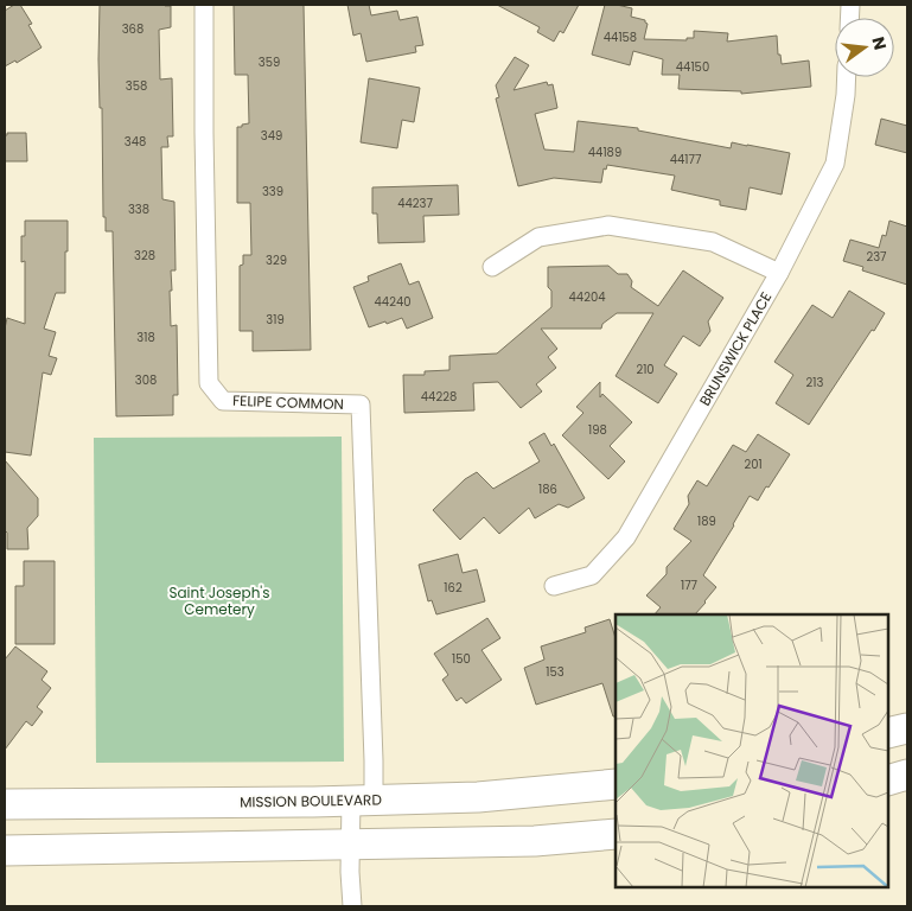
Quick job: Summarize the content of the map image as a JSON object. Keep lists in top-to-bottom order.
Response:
{
  "streets": {
    "main road": ["MISSION BOULEVARD"],
    "street": ["BRUNSWICK PLACE", "FELIPE COMMON"]
  },
  "crossings": [
    ["FELIPE COMMON", "MISSION BOULEVARD"]
  ],
  "parks": ["Saint Joseph's Cemetery"],
  "house_numbers": [
    "368",
    "44158",
    "359",
    "44150",
    "358",
    "349",
    "348",
    "44189",
    "44177",
    "339",
    "44237",
    "338",
    "328",
    "237",
    "329",
    "44204",
    "44240",
    "319",
    "318",
    "210",
    "308",
    "213",
    "44228",
    "198",
    "201",
    "186",
    "189",
    "177",
    "162",
    "150",
    "153"
  ],
  "north": "right"
}
